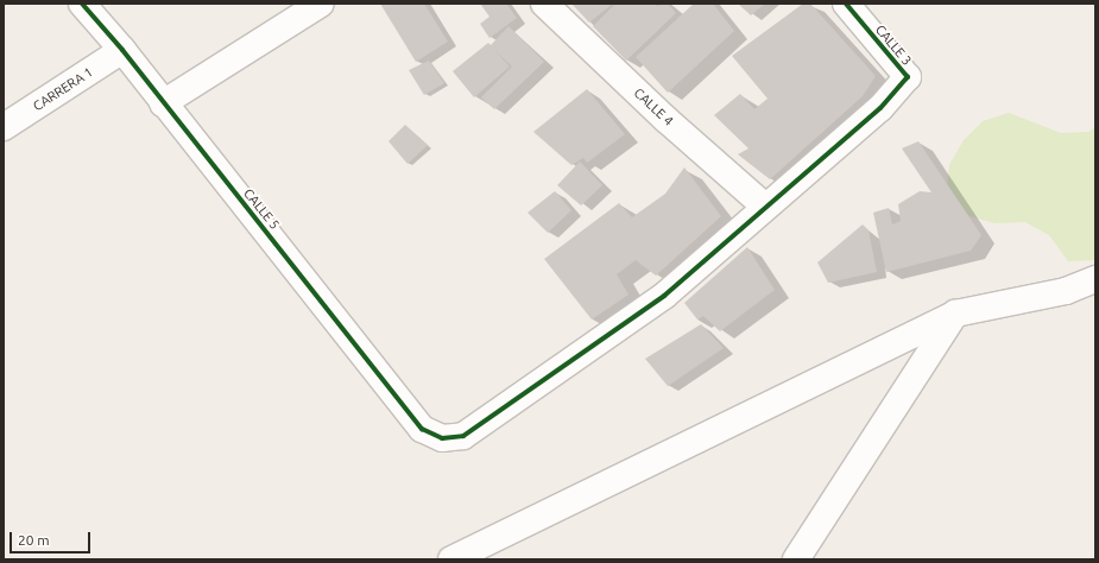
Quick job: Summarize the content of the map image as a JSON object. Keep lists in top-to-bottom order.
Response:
{
  "streets": {
    "street": [
      "CALLE 3",
      "CARRERA 1",
      "CALLE 4",
      "CALLE 5"
    ]
  },
  "crossings": [
    ["CALLE 3", "CALLE 4"],
    ["CALLE 3", "CALLE 5"],
    ["CARRERA 1", "CALLE 5"],
    ["CALLE 4", "CALLE 5"]
  ],
  "scale_bar": "20 m"
}
